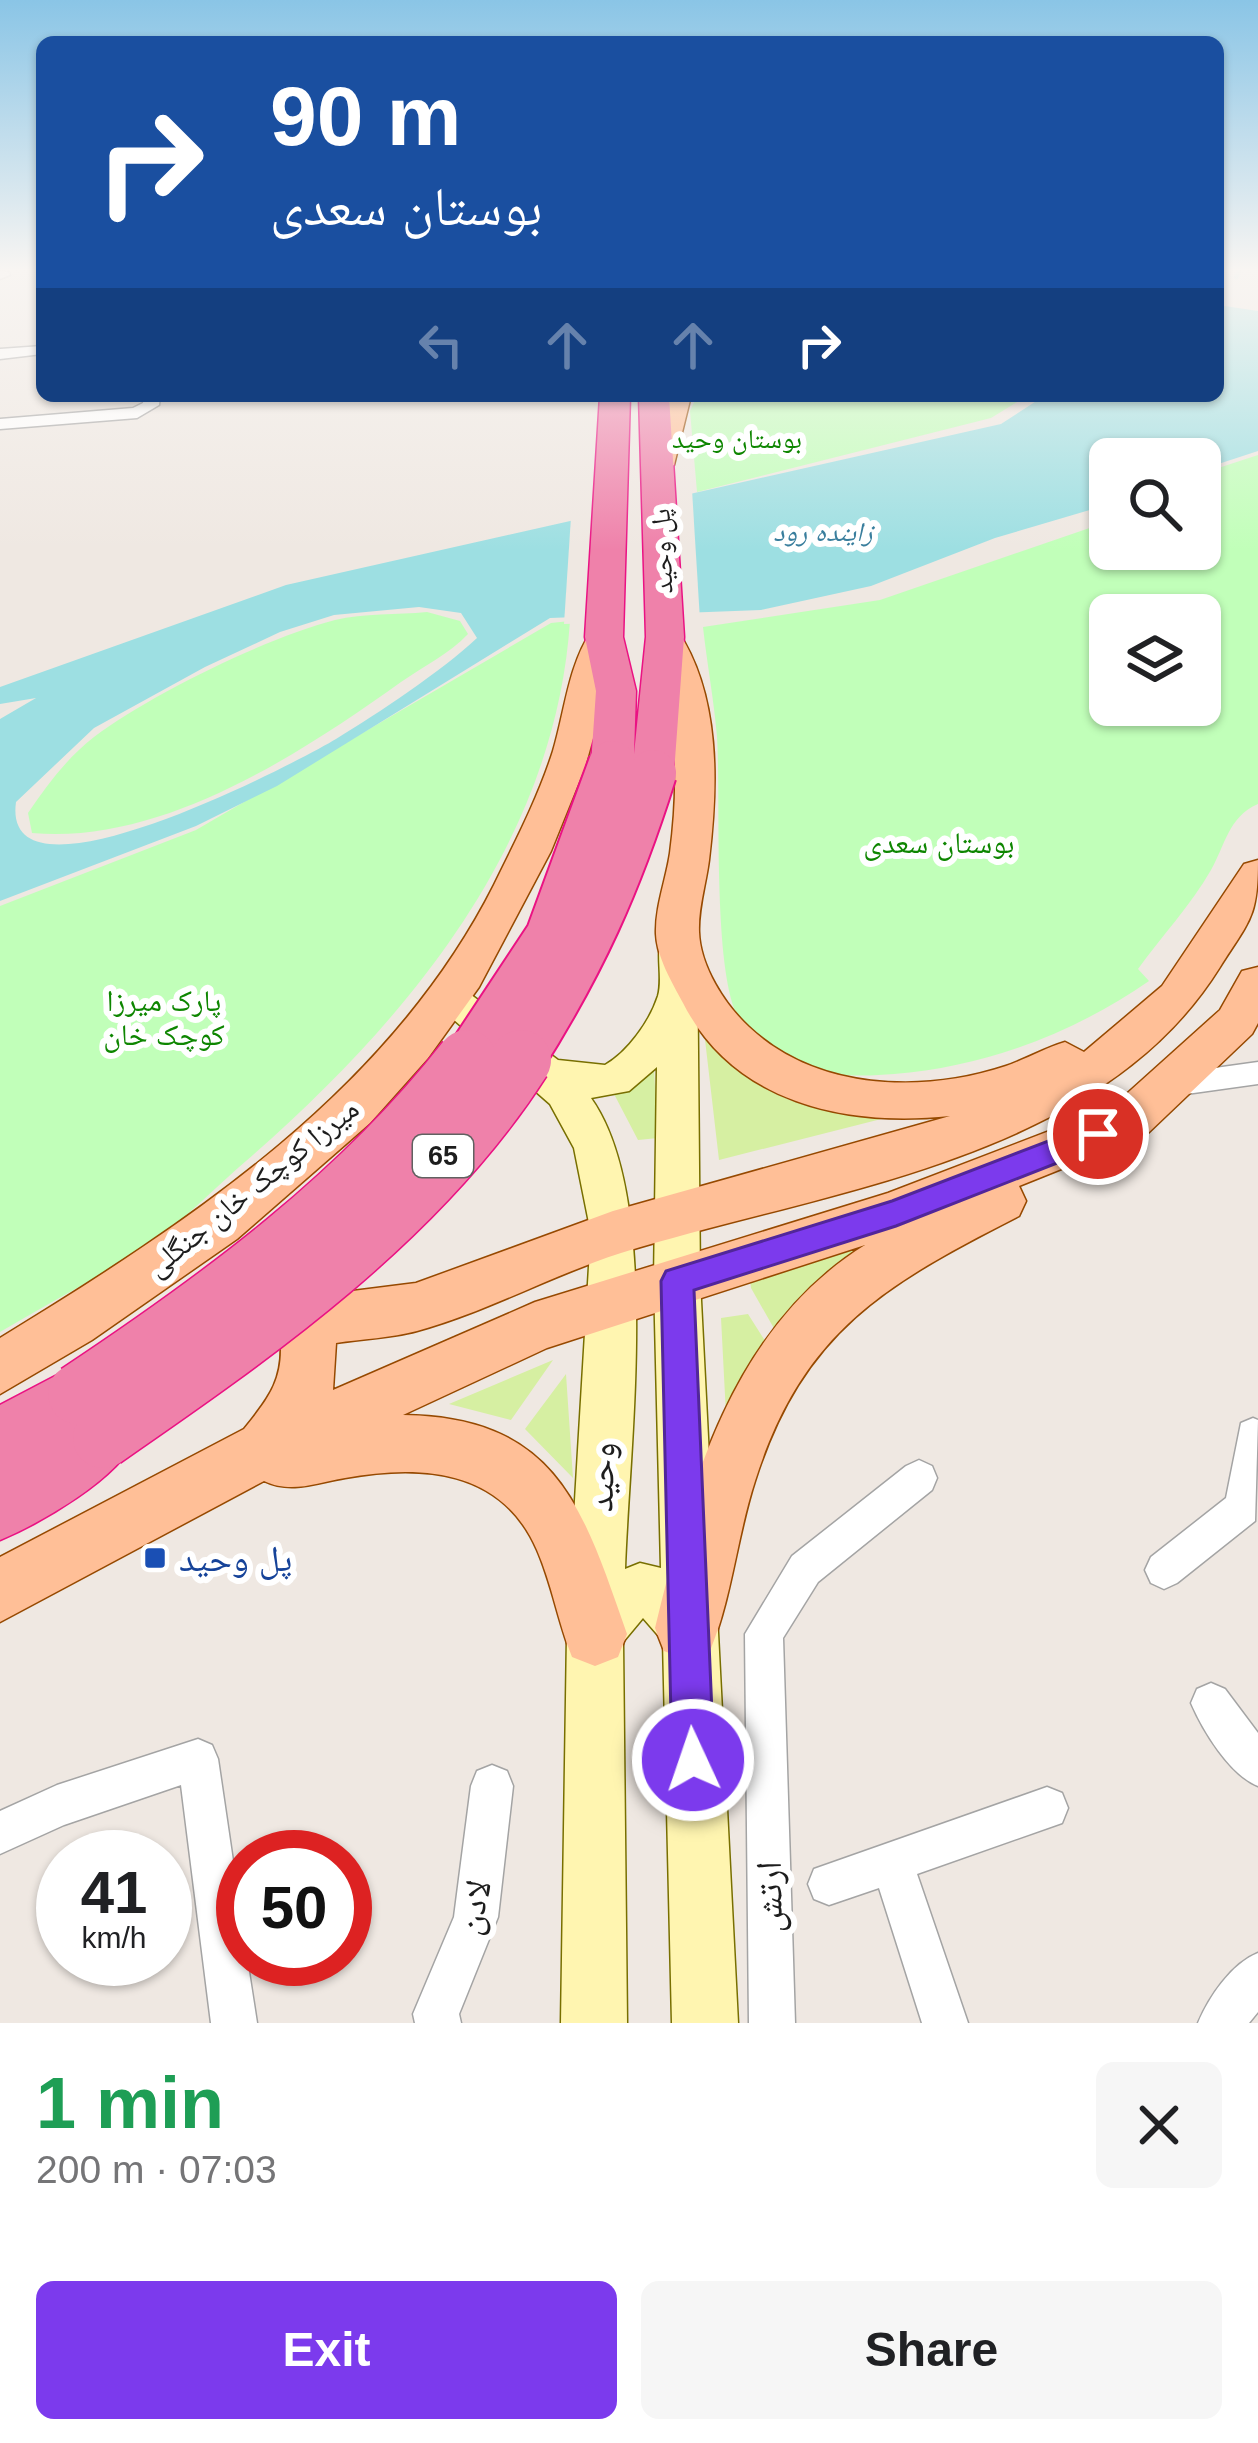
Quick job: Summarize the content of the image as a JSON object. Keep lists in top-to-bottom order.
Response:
{
  "streets": {
    "highway": ["پل وحید", "65"],
    "main road": ["میرزا کوچک خان جنگلی", "وحید"],
    "street": ["ارتش", "لادن"]
  },
  "crossings": [
    ["پل وحید", "65"],
    ["پل وحید", "میرزا کوچک خان جنگلی"],
    ["65", "میرزا کوچک خان جنگلی"],
    ["میرزا کوچک خان جنگلی", "وحید"]
  ],
  "water": ["زاینده رود"],
  "parks": ["بوستان وحید", "بوستان سعدی", "پارک میرزا کوچک خان"],
  "places": {
    "transit": ["پل وحید"]
  },
  "page": {
    "turn": ["90 m", "بوستان سعدی"],
    "speed": "41 km/h",
    "limit": "50",
    "heading": ["1 min", "200 m · 07:03"],
    "buttons": ["Exit", "Share"]
  }
}
